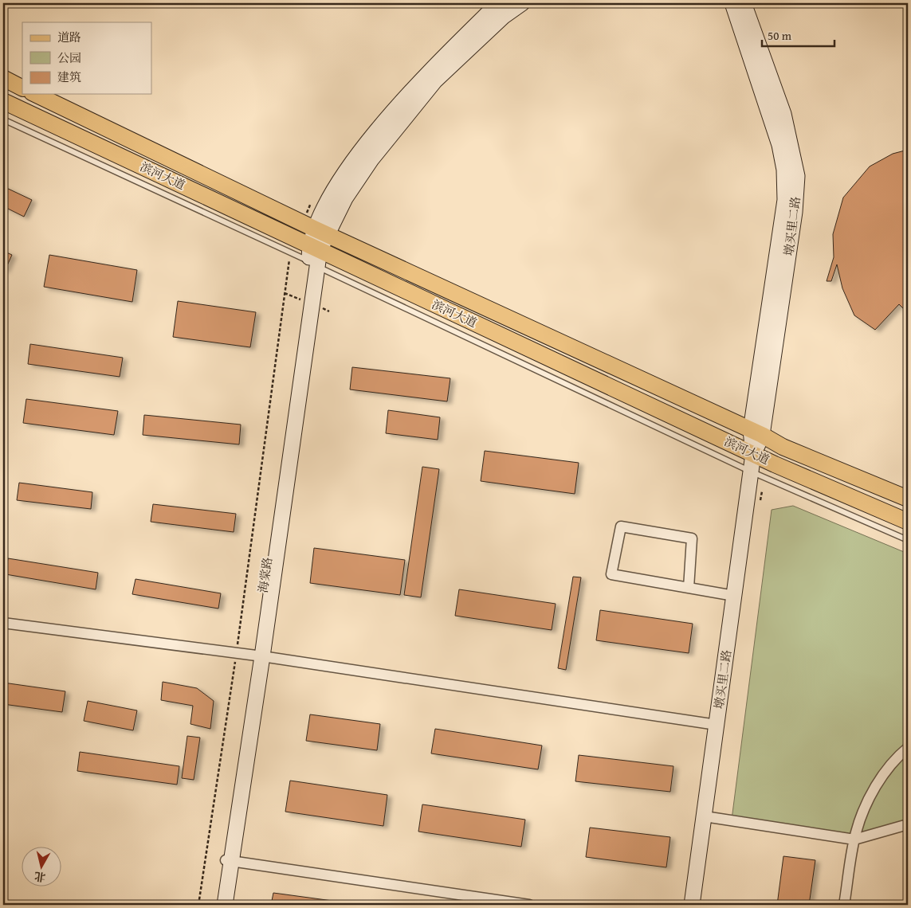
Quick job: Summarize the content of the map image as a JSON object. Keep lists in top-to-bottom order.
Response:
{
  "streets": {
    "main road": ["滨河大道"],
    "street": ["墩买里二路", "海棠路"]
  },
  "crossings": [
    ["滨河大道", "墩买里二路"],
    ["滨河大道", "海棠路"]
  ],
  "legend": ["道路", "公园", "建筑"],
  "scale_bar": "50 m",
  "north": "bottom"
}
